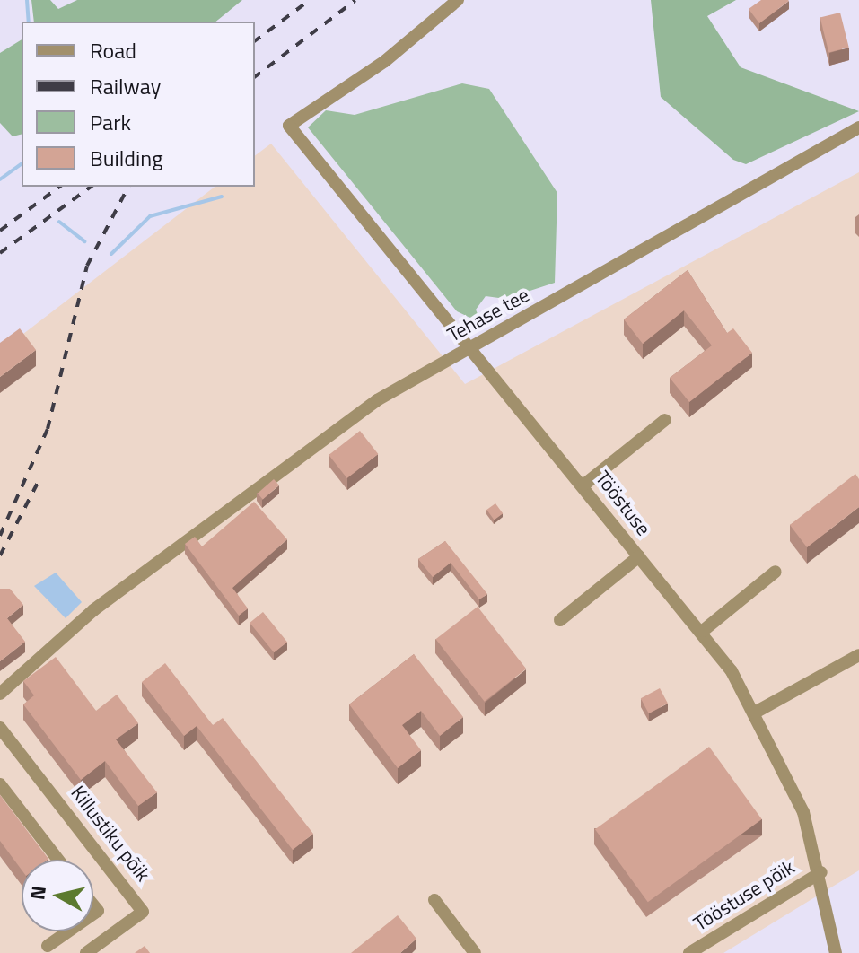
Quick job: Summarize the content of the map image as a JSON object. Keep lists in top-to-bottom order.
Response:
{
  "streets": {
    "street": [
      "Tehase tee",
      "Tööstuse",
      "Killustiku põik",
      "Tööstuse põik"
    ]
  },
  "crossings": [
    ["Tehase tee", "Tööstuse"],
    ["Tööstuse", "Tööstuse põik"]
  ],
  "legend": [
    "Road",
    "Railway",
    "Park",
    "Building"
  ],
  "north": "left"
}
